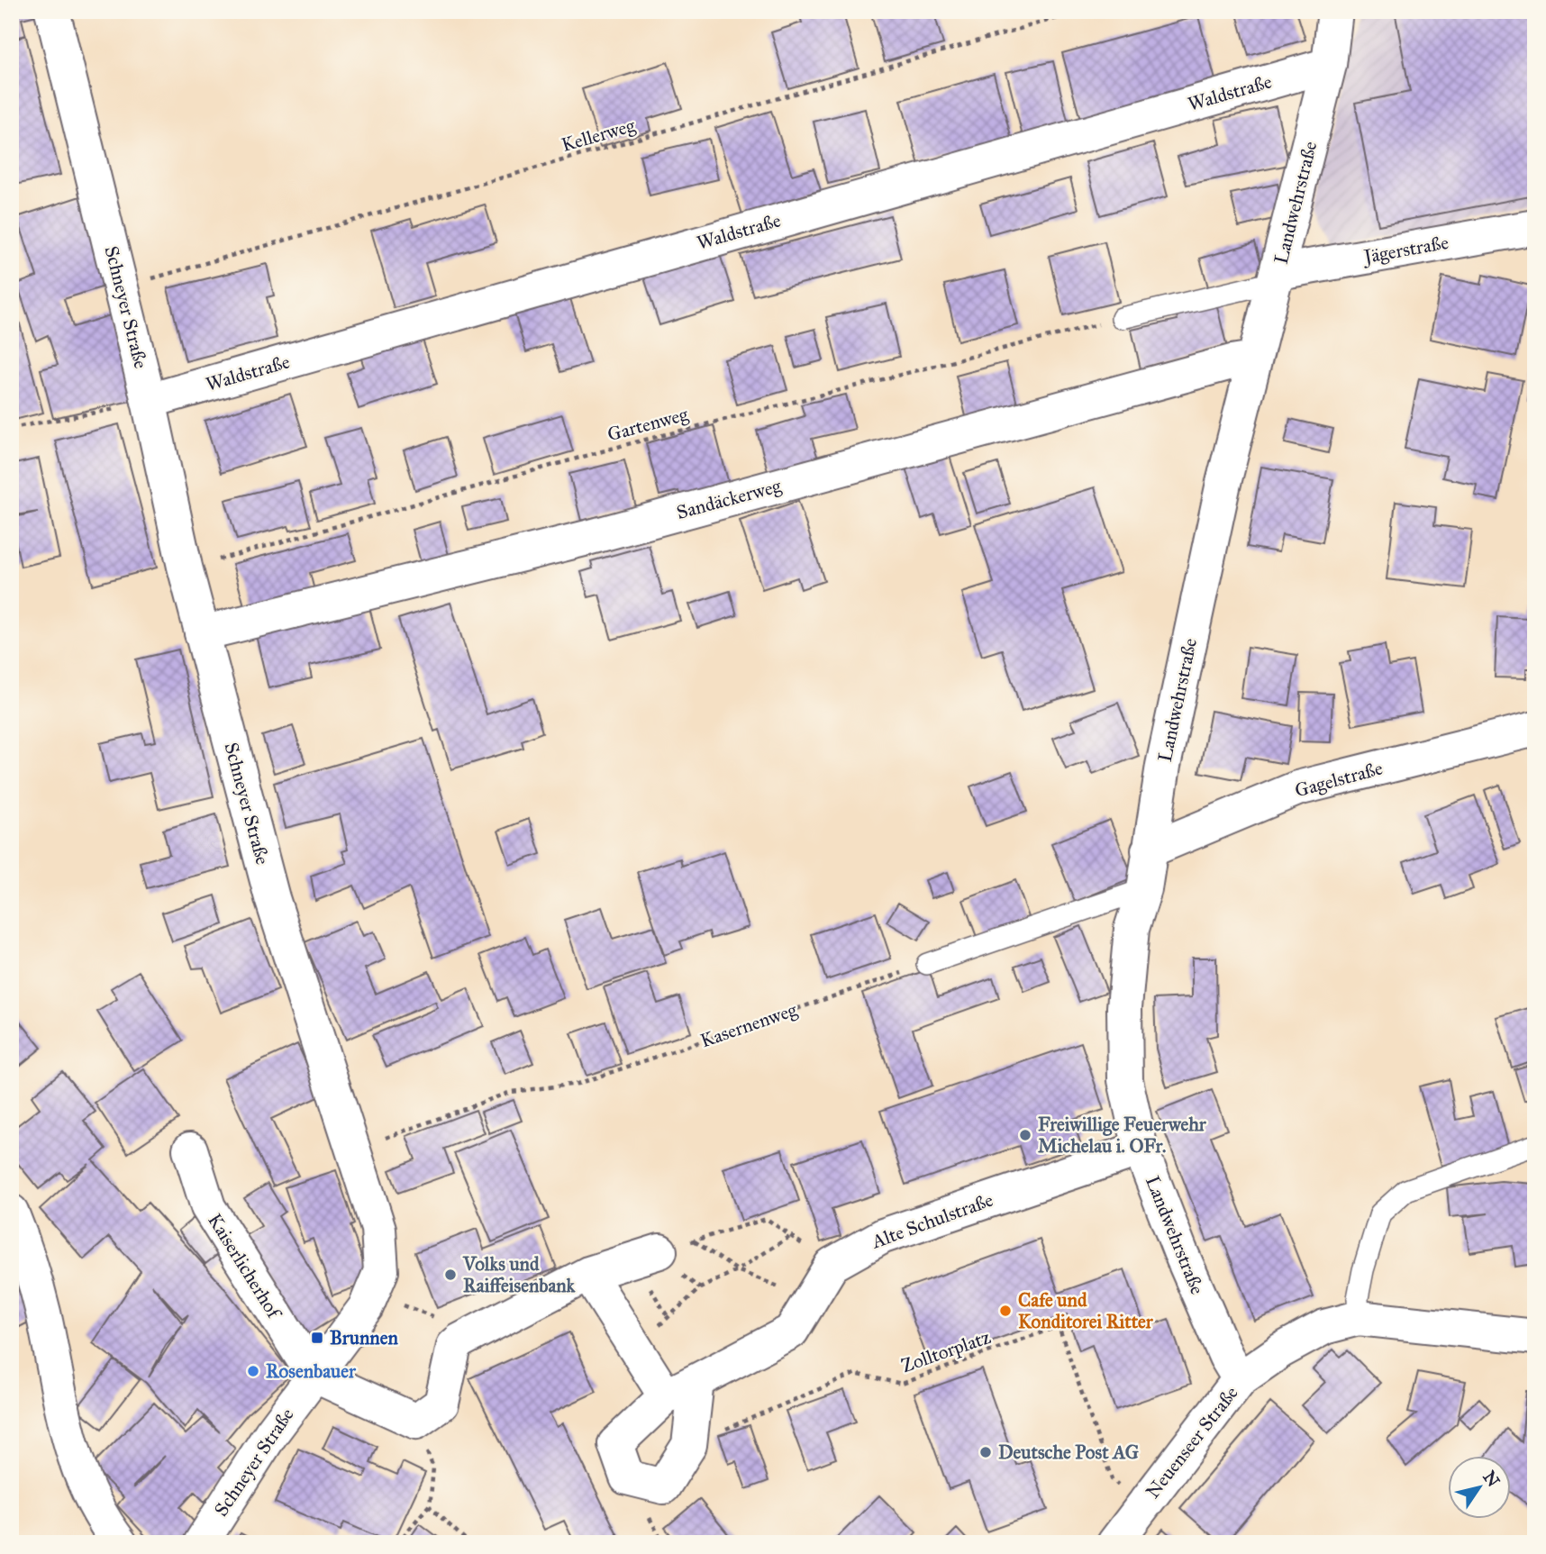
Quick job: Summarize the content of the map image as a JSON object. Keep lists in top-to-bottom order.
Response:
{
  "streets": {
    "street": [
      "Waldstraße",
      "Landwehrstraße",
      "Jägerstraße",
      "Schneyer Straße",
      "Sandäckerweg",
      "Gagelstraße",
      "Alte Schulstraße",
      "Kaiserlicherhof",
      "Neuenseer Straße"
    ],
    "path": [
      "Kellerweg",
      "Gartenweg",
      "Kasernenweg",
      "Zolltorplatz"
    ]
  },
  "crossings": [
    ["Waldstraße", "Landwehrstraße"],
    ["Waldstraße", "Schneyer Straße"],
    ["Kellerweg", "Schneyer Straße"],
    ["Landwehrstraße", "Jägerstraße"],
    ["Landwehrstraße", "Sandäckerweg"],
    ["Landwehrstraße", "Gagelstraße"],
    ["Landwehrstraße", "Alte Schulstraße"],
    ["Landwehrstraße", "Neuenseer Straße"],
    ["Schneyer Straße", "Gartenweg"],
    ["Schneyer Straße", "Sandäckerweg"],
    ["Schneyer Straße", "Kasernenweg"],
    ["Schneyer Straße", "Kaiserlicherhof"],
    ["Zolltorplatz", "Neuenseer Straße"]
  ],
  "places": {
    "other": [
      "Freiwillige Feuerwehr Michelau i. OFr.",
      "Volks und Raiffeisenbank",
      "Cafe und Konditorei Ritter",
      "Rosenbauer",
      "Deutsche Post AG"
    ],
    "transit": ["Brunnen"]
  },
  "north": "top right"
}
